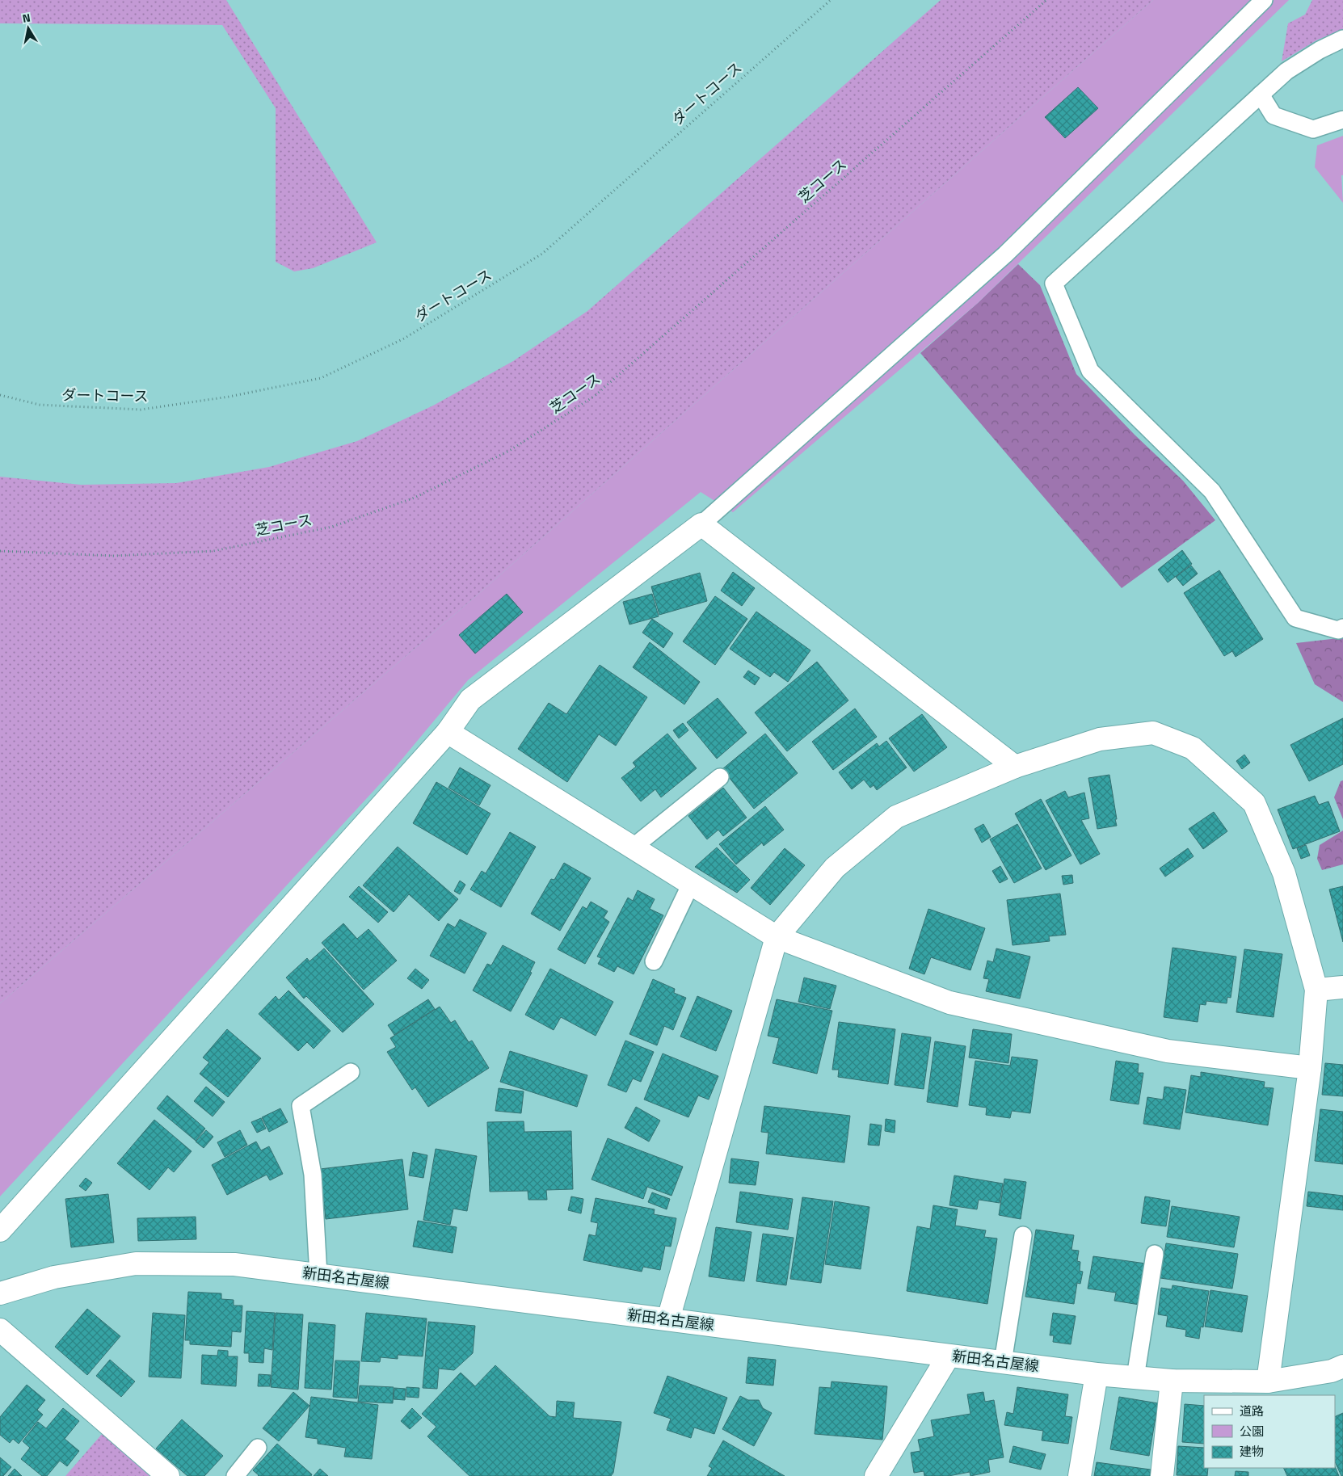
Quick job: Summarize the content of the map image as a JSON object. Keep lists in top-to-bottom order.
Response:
{
  "streets": {
    "street": ["新田名古屋線"],
    "path": ["ダートコース", "芝コース"]
  },
  "legend": ["道路", "公園", "建物"],
  "north": "top"
}
